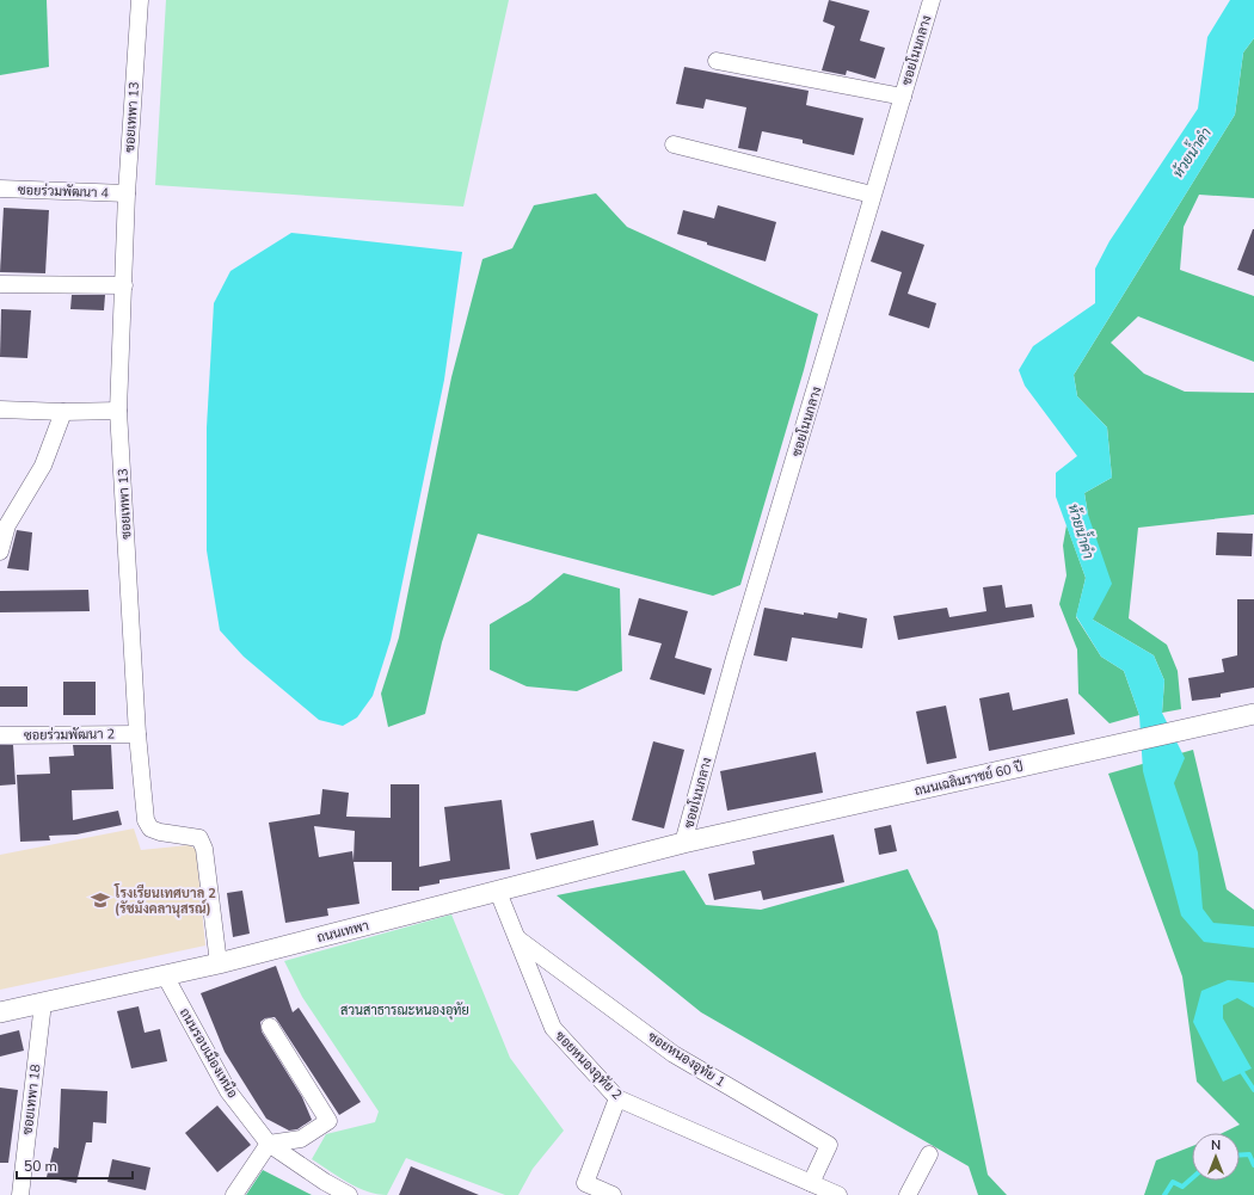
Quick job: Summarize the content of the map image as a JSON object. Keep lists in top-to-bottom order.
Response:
{
  "streets": {
    "street": [
      "ซอยโนนกลาง",
      "ซอยเทพา 13",
      "ซอยร่วมพัฒนา 4",
      "ซอยร่วมพัฒนา 2",
      "ถนนเฉลิมราชย์ 60 ปี",
      "ถนนเทพา",
      "ถนนรอบเมืองเหนือ",
      "ซอยหนองอุทัย 1",
      "ซอยหนองอุทัย 2",
      "ซอยเทพา 18"
    ]
  },
  "crossings": [
    ["ซอยโนนกลาง", "ถนนเฉลิมราชย์ 60 ปี"],
    ["ซอยโนนกลาง", "ถนนเทพา"],
    ["ซอยเทพา 13", "ซอยร่วมพัฒนา 4"],
    ["ซอยเทพา 13", "ซอยร่วมพัฒนา 2"],
    ["ซอยเทพา 13", "ถนนเทพา"],
    ["ถนนเฉลิมราชย์ 60 ปี", "ถนนเทพา"],
    ["ถนนเทพา", "ถนนรอบเมืองเหนือ"],
    ["ถนนเทพา", "ซอยหนองอุทัย 2"],
    ["ถนนเทพา", "ซอยเทพา 18"],
    ["ซอยหนองอุทัย 1", "ซอยหนองอุทัย 2"]
  ],
  "water": ["ห้วยน้ำคำ"],
  "parks": ["สวนสาธารณะหนองอุทัย"],
  "places": {
    "school or university": ["โรงเรียนเทศบาล 2 (รัชมังคลานุสรณ์)"]
  },
  "scale_bar": "50 m",
  "north": "top"
}
